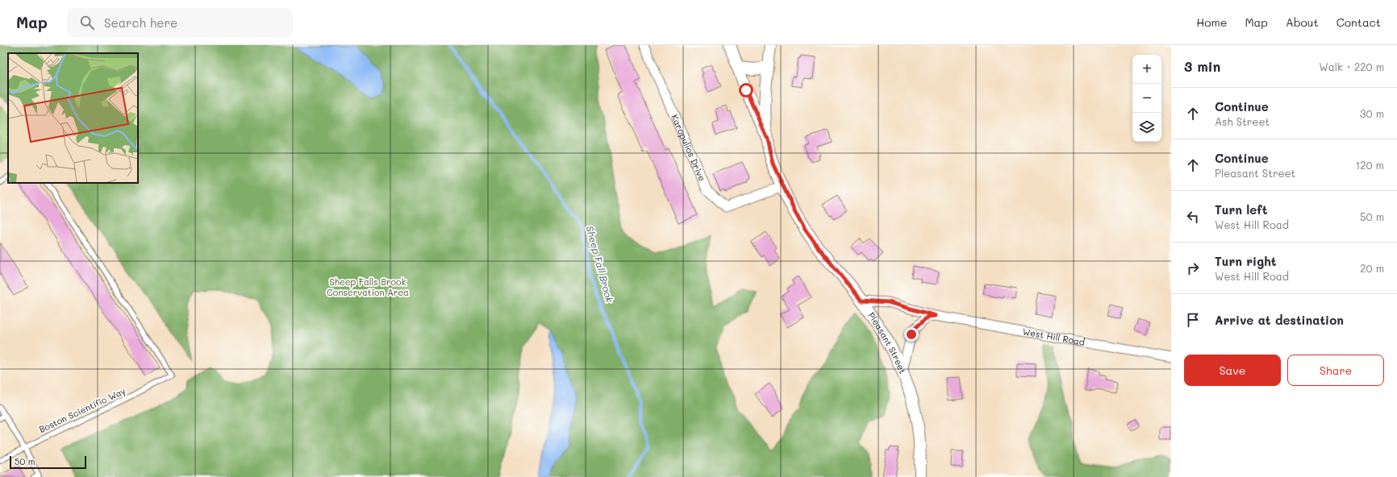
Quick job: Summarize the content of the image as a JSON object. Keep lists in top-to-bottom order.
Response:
{
  "streets": {
    "street": ["Karopulios Drive", "West Hill Road", "Pleasant Street"],
    "lane": ["Boston Scientific Way"]
  },
  "crossings": [
    ["Karopulios Drive", "Pleasant Street"],
    ["West Hill Road", "Pleasant Street"]
  ],
  "water": ["Sheep Fall Brook"],
  "parks": ["Sheep Falls Brook Conservation Area"],
  "scale_bar": "50 m",
  "page": {
    "header": "Map",
    "search": "Search here",
    "nav": [
      "Home",
      "Map",
      "About",
      "Contact"
    ],
    "heading": ["3 min", "Walk · 220 m"],
    "map_buttons": ["+", "−"],
    "list": [
      ["Continue", "Ash Street", "30 m"],
      ["Continue", "Pleasant Street", "120 m"],
      ["Turn left", "West Hill Road", "50 m"],
      ["Turn right", "West Hill Road", "20 m"],
      "Arrive at destination"
    ],
    "buttons": ["Save", "Share"],
    "scale": "50 m"
  }
}
